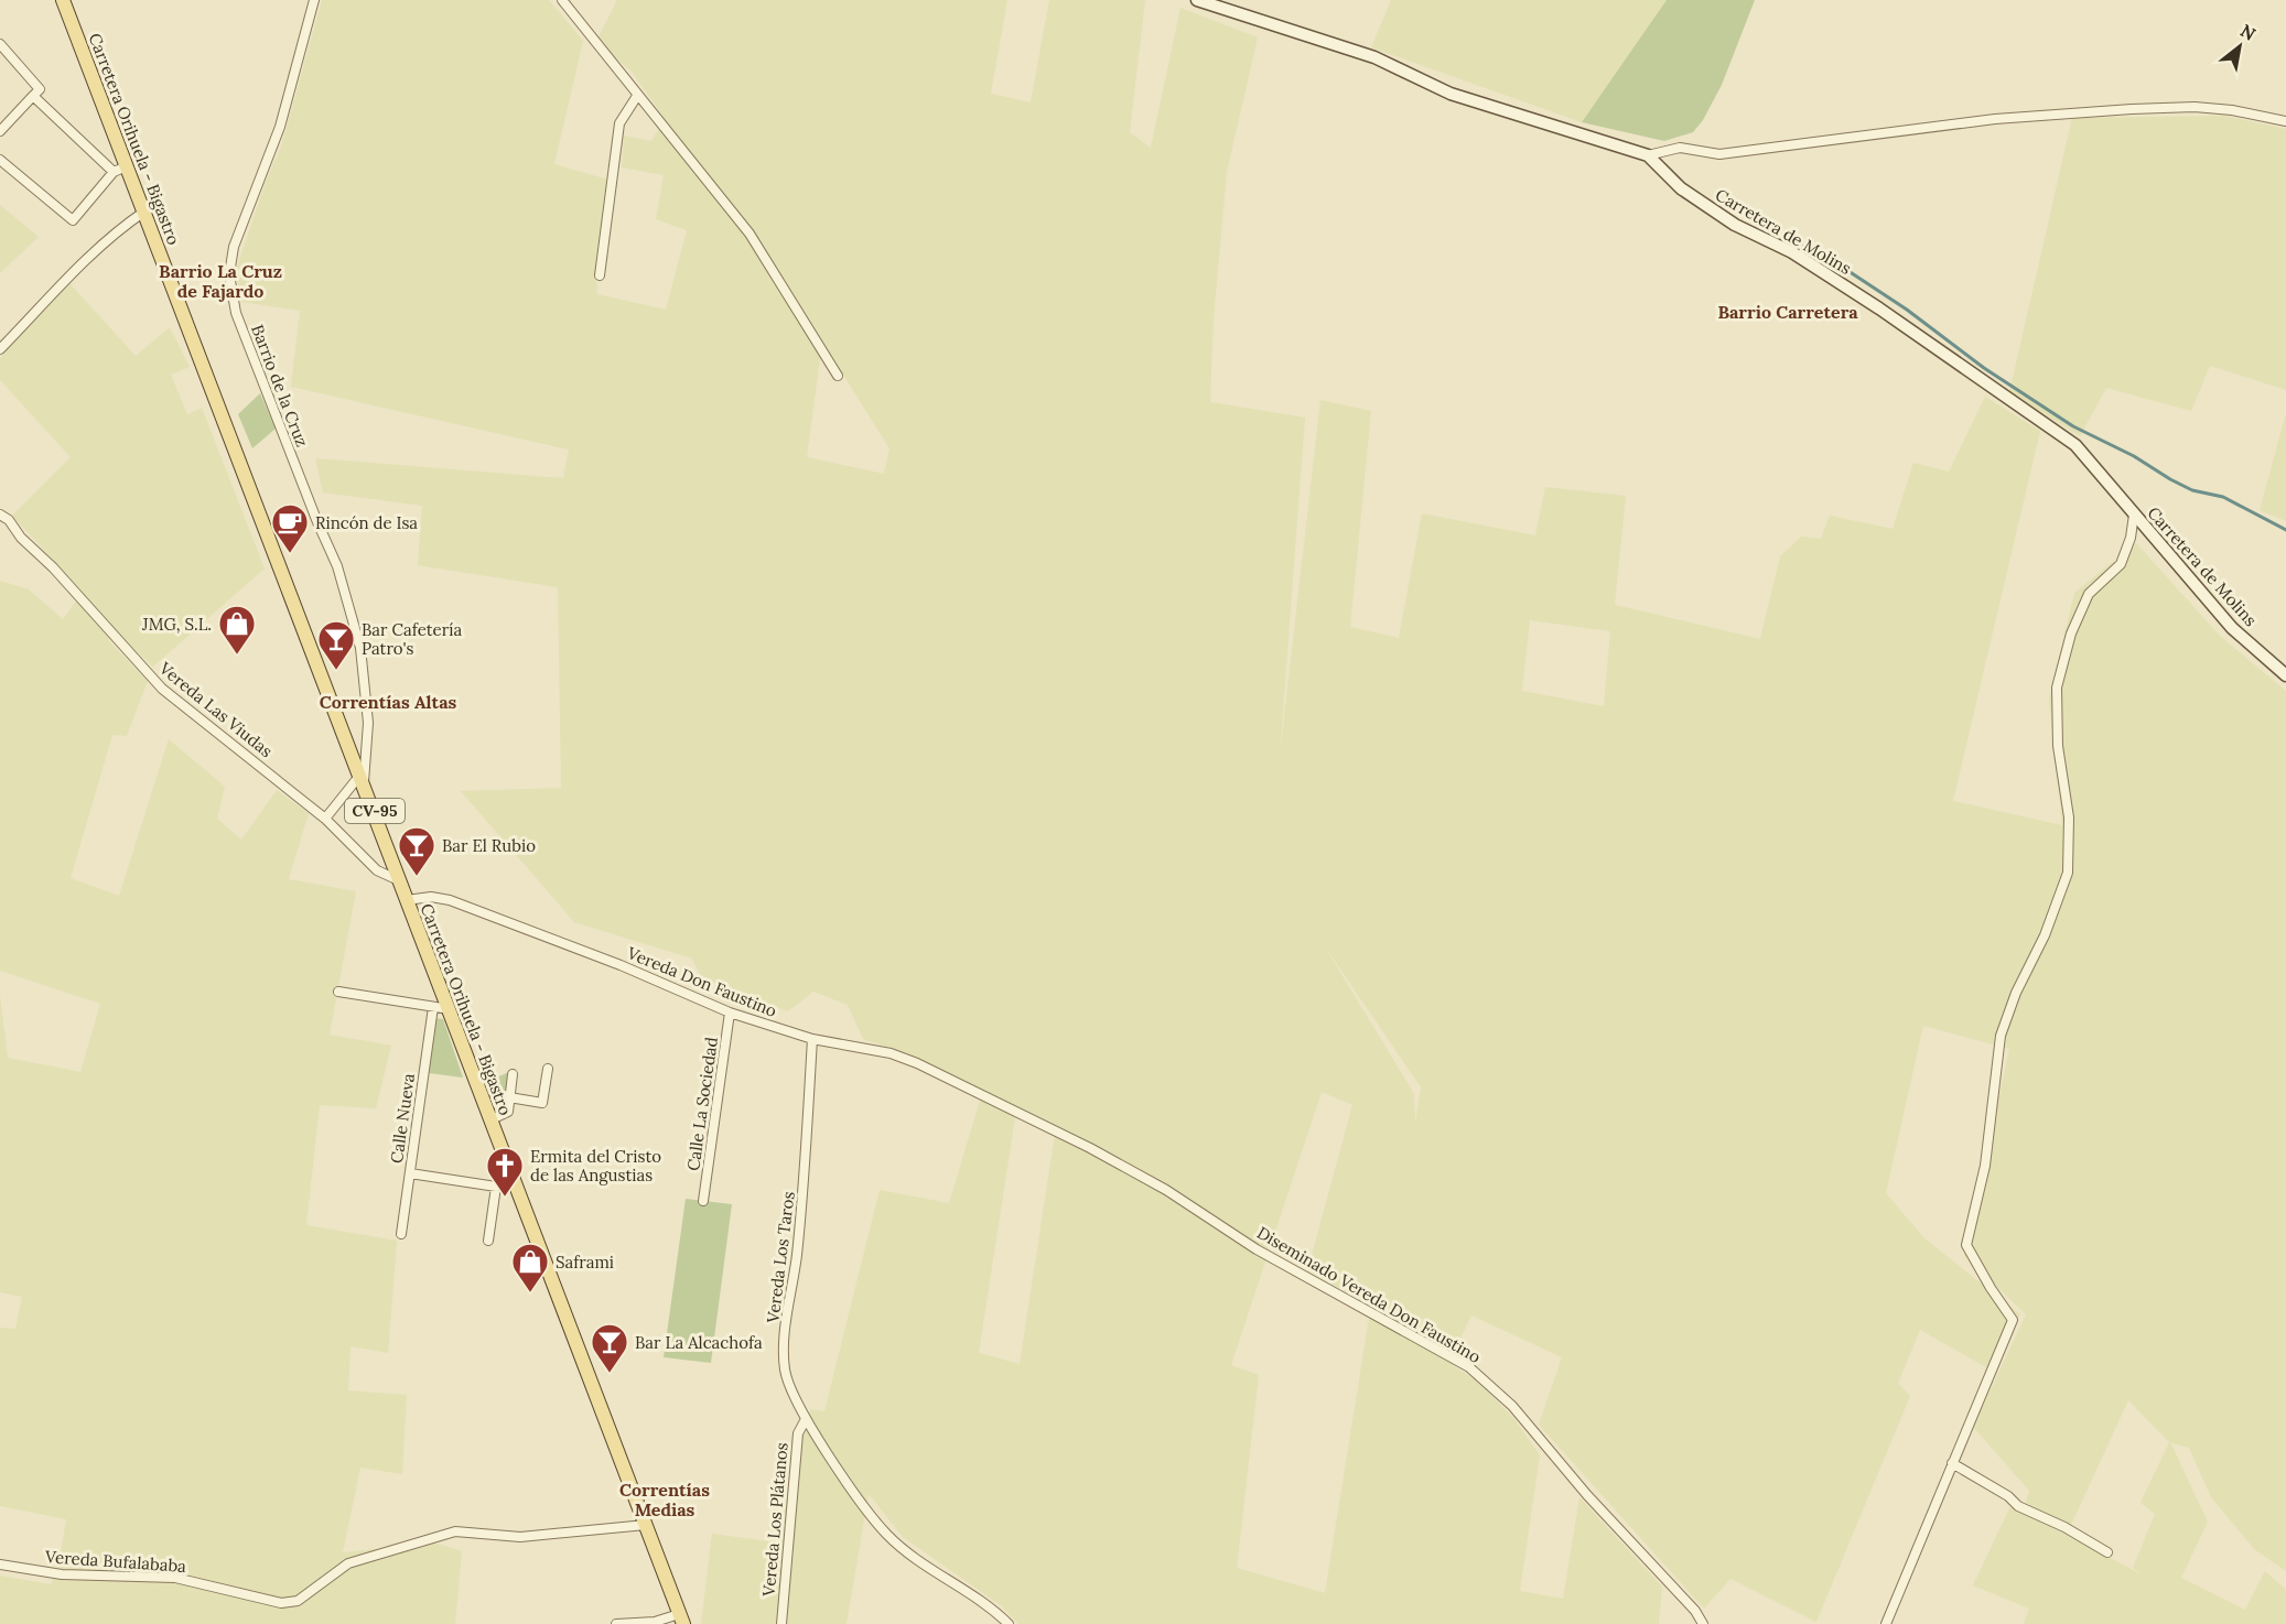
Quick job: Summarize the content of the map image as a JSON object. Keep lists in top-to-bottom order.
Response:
{
  "streets": {
    "main road": ["Carretera Orihuela - Bigastro", "CV-95"],
    "street": [
      "Carretera de Molins",
      "Barrio de la Cruz",
      "Vereda Las Viudas",
      "Vereda Don Faustino",
      "Calle La Sociedad",
      "Calle Nueva",
      "Vereda Los Taros",
      "Diseminado Vereda Don Faustino",
      "Vereda Los Plátanos",
      "Vereda Bufalababa"
    ]
  },
  "crossings": [
    ["Carretera Orihuela - Bigastro", "Barrio de la Cruz"],
    ["Carretera Orihuela - Bigastro", "Vereda Las Viudas"],
    ["Carretera Orihuela - Bigastro", "Vereda Don Faustino"],
    ["Carretera Orihuela - Bigastro", "Vereda Bufalababa"],
    ["Vereda Don Faustino", "Calle La Sociedad"],
    ["Vereda Don Faustino", "Vereda Los Taros"],
    ["Vereda Don Faustino", "Diseminado Vereda Don Faustino"],
    ["Vereda Los Taros", "Vereda Los Plátanos"]
  ],
  "districts": [
    "Barrio La Cruz de Fajardo",
    "Barrio Carretera",
    "Correntías Altas",
    "Correntías Medias"
  ],
  "places": {
    "cafe": ["Rincón de Isa"],
    "shop": ["JMG, S.L.", "Saframi"],
    "bar": ["Bar Cafetería Patro's", "Bar El Rubio", "Bar La Alcachofa"],
    "church": ["Ermita del Cristo de las Angustias"]
  },
  "north": "top right"
}
